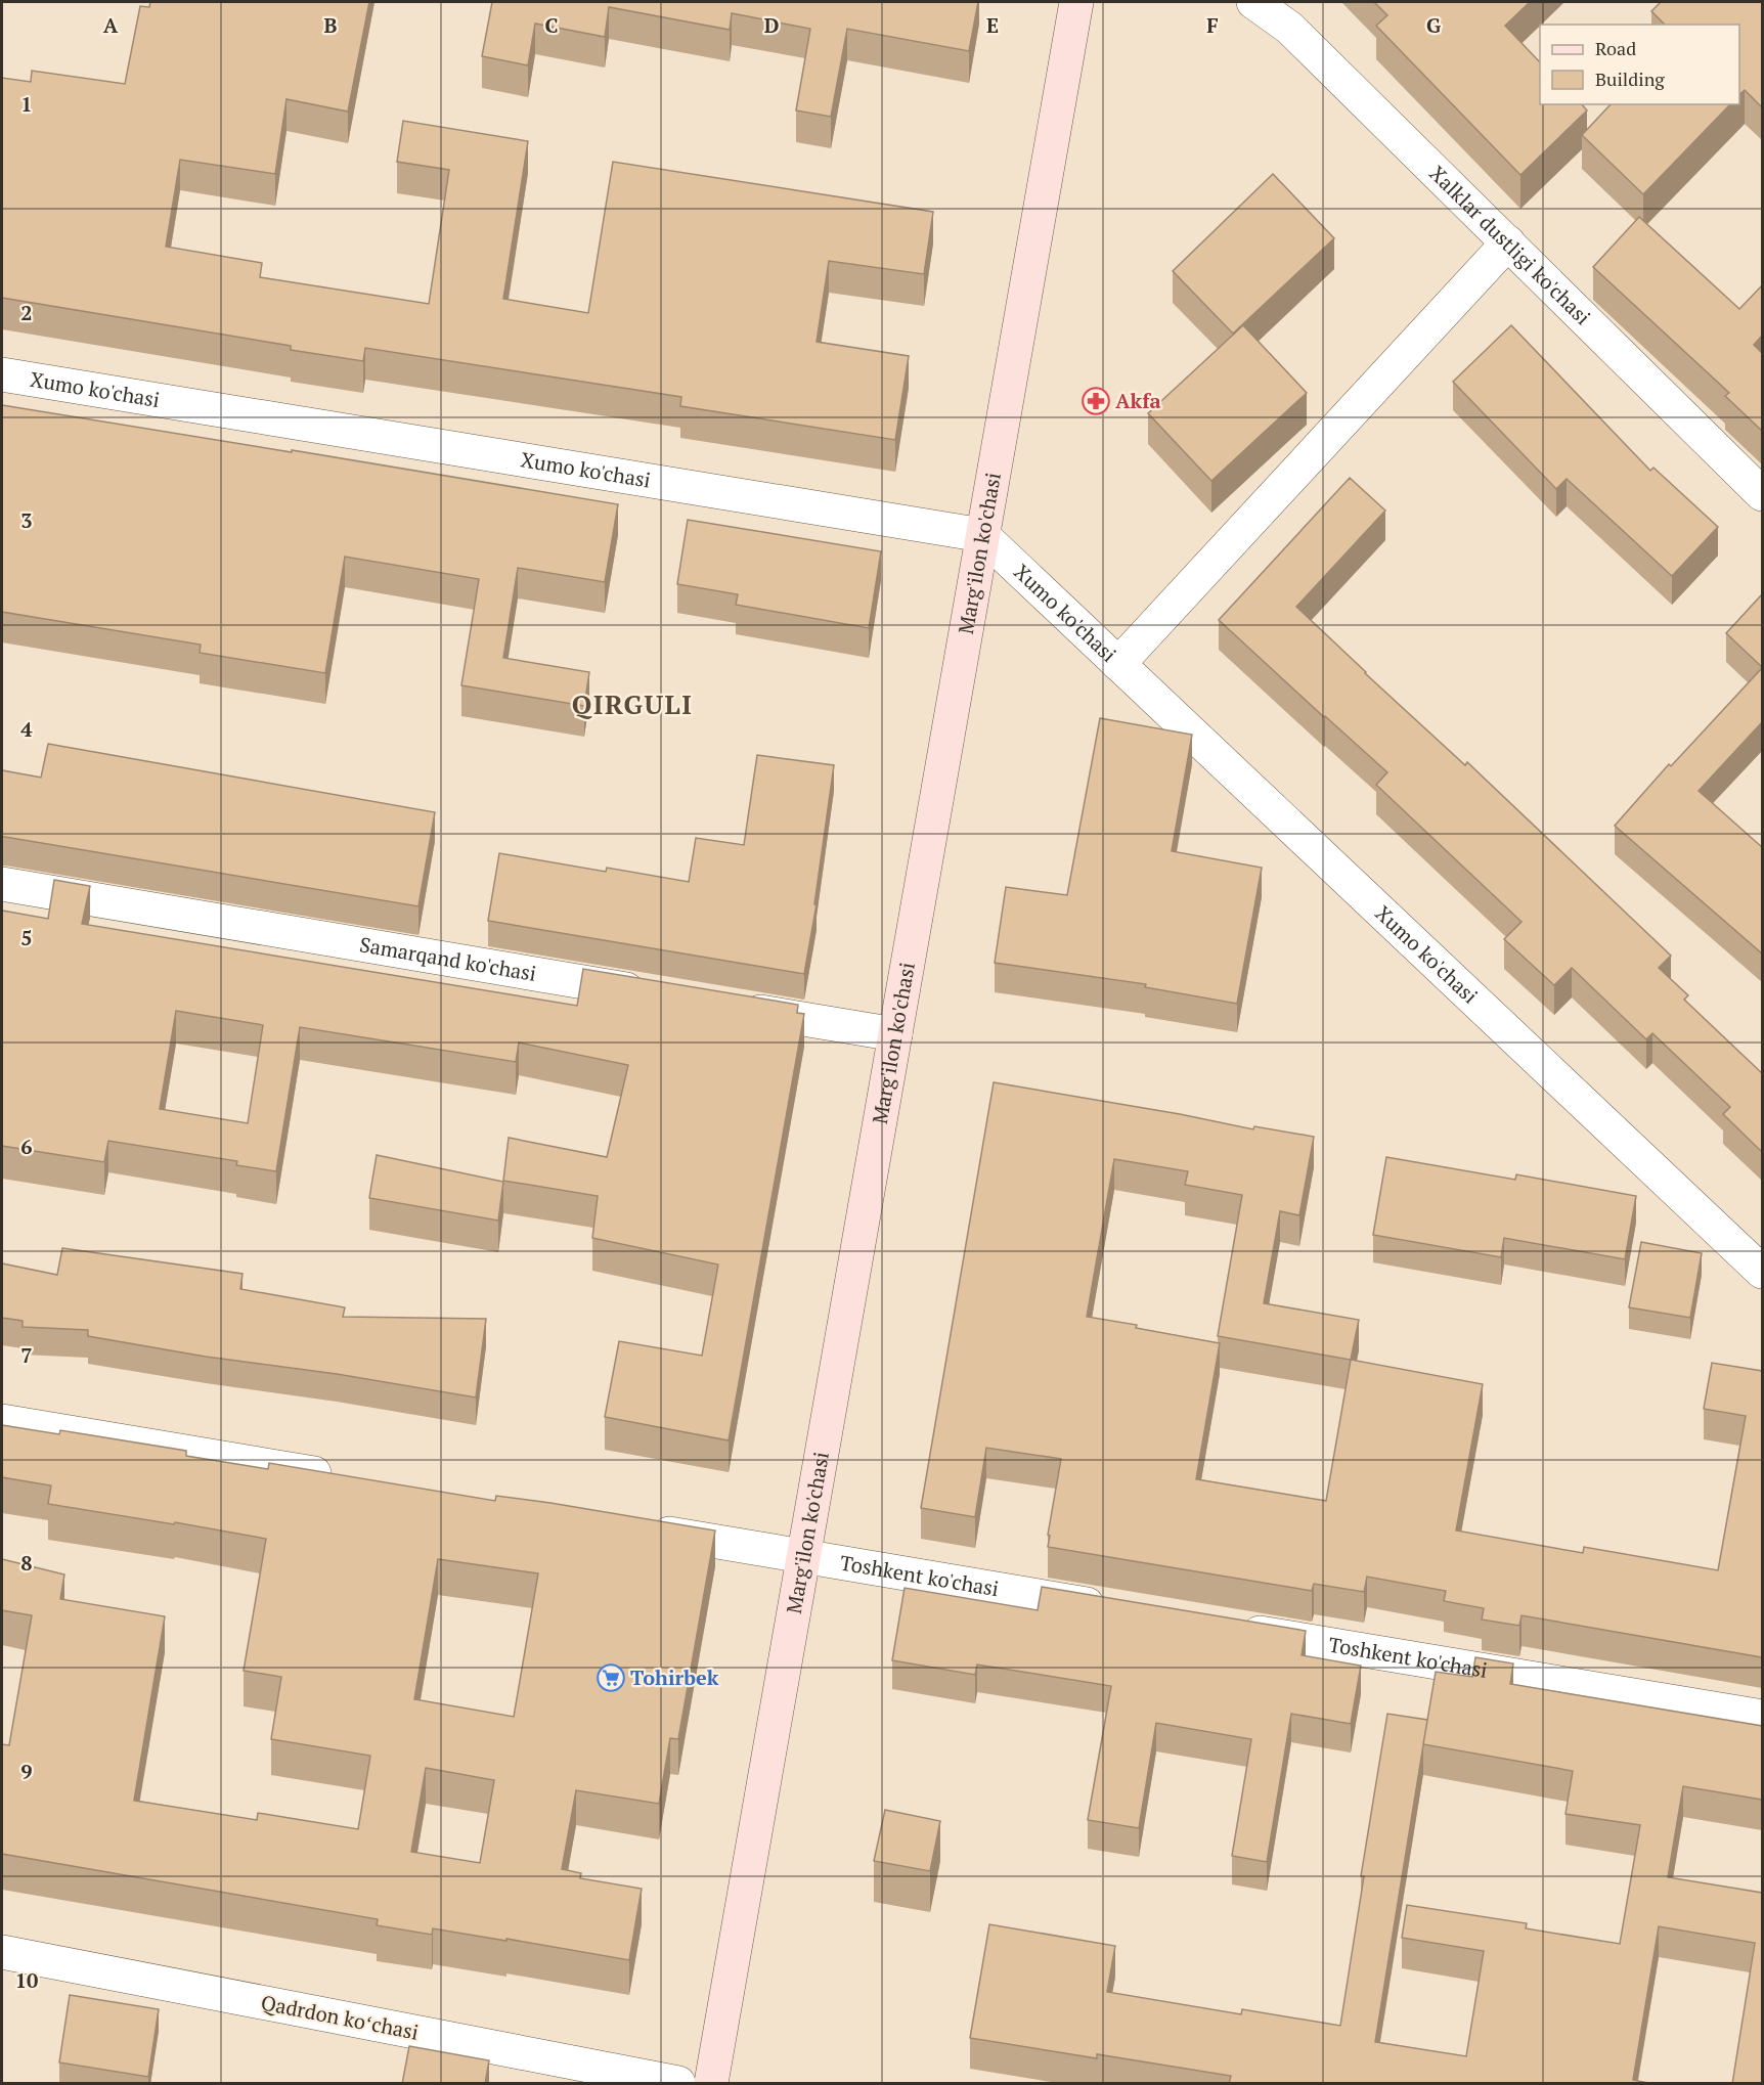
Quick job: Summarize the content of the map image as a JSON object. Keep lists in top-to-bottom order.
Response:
{
  "streets": {
    "street": [
      "Xalklar dustligi ko'chasi",
      "Xumo ko'chasi",
      "Marg'ilon ko'chasi",
      "Samarqand ko'chasi",
      "Toshkent ko'chasi",
      "Qadrdon koʻchasi"
    ]
  },
  "crossings": [
    ["Xumo ko'chasi", "Marg'ilon ko'chasi"],
    ["Marg'ilon ko'chasi", "Toshkent ko'chasi"]
  ],
  "districts": ["QIRGULI"],
  "places": {
    "pharmacy": ["Akfa"],
    "supermarket": ["Tohirbek"]
  },
  "legend": ["Road", "Building"],
  "grid": {
    "columns": [
      "A",
      "B",
      "C",
      "D",
      "E",
      "F",
      "G"
    ],
    "rows": [
      "1",
      "2",
      "3",
      "4",
      "5",
      "6",
      "7",
      "8",
      "9",
      "10"
    ]
  }
}
